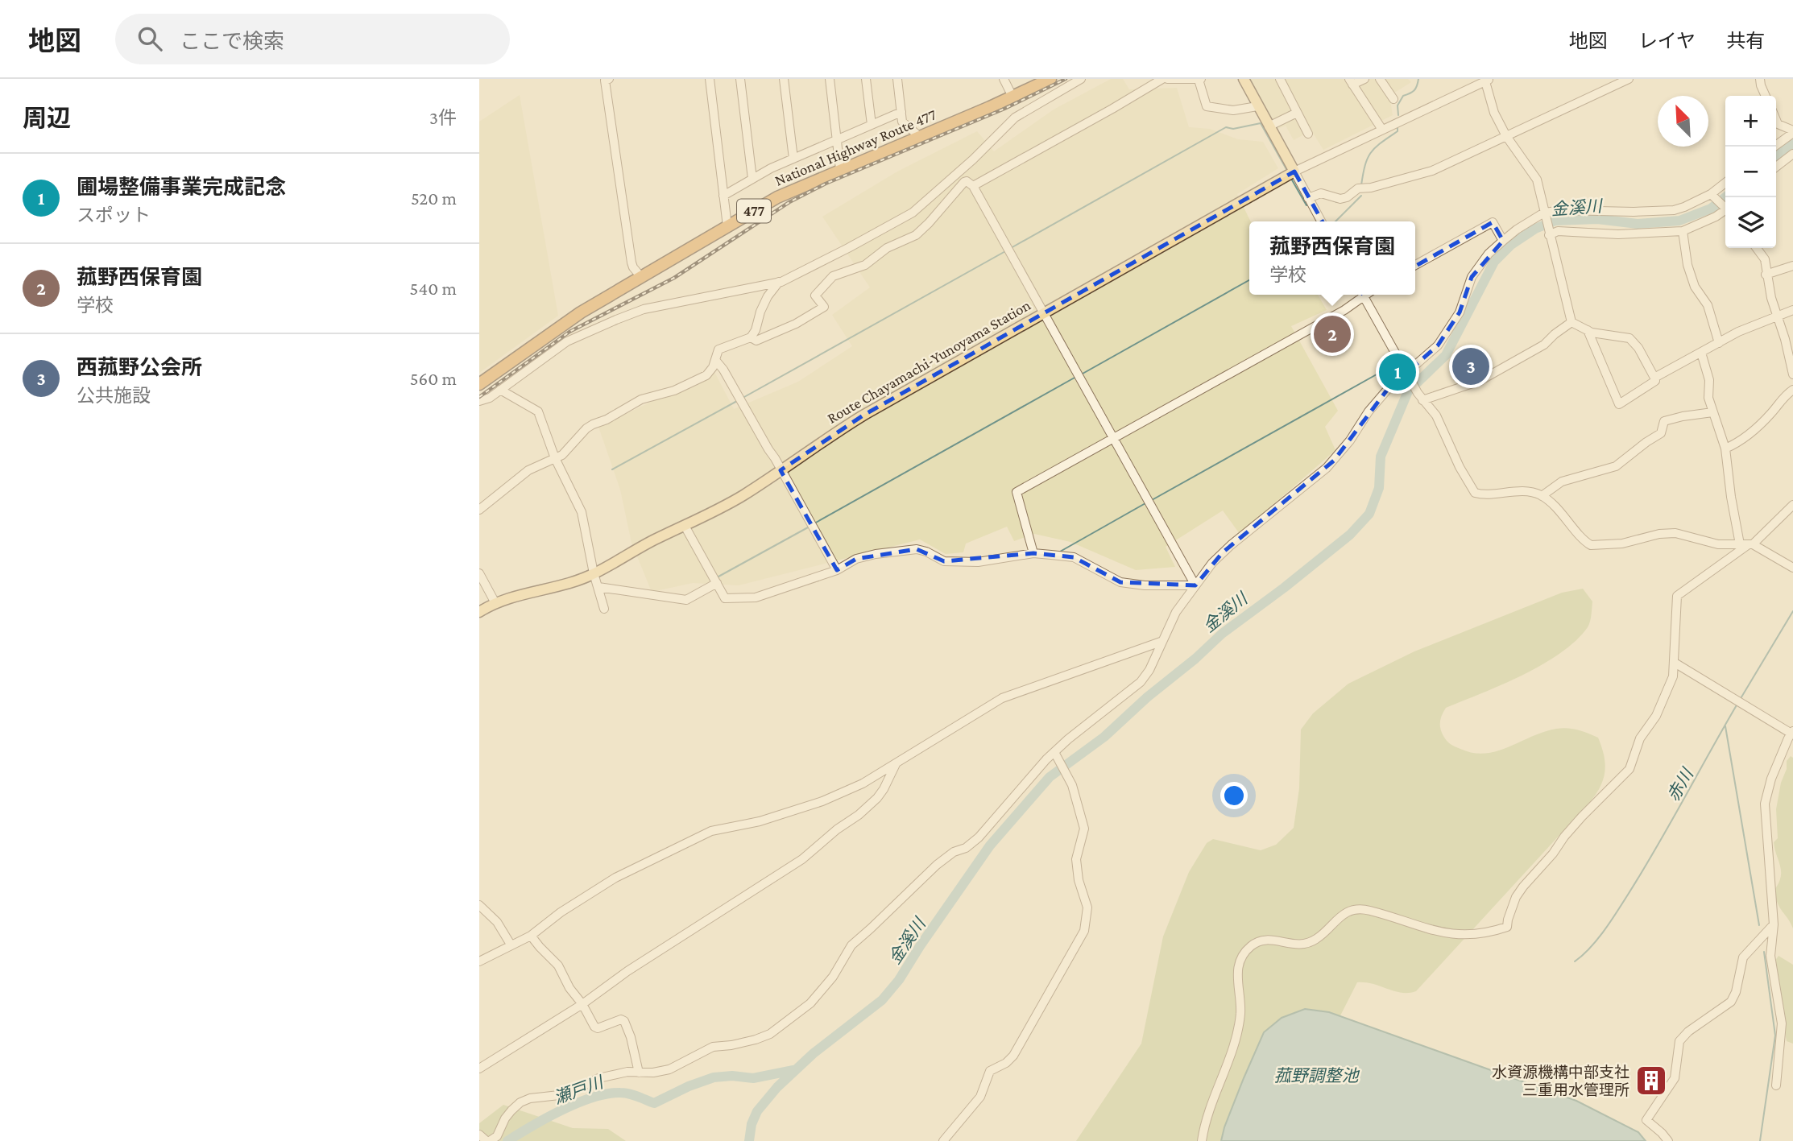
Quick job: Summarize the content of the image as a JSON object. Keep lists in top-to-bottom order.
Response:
{
  "streets": {
    "highway": ["National Highway Route 477", "477"],
    "main road": ["Route Chayamachi-Yunoyama Station"]
  },
  "water": [
    "金溪川",
    "赤川",
    "菰野調整池",
    "瀬戸川"
  ],
  "places": {
    "building": ["水資源機構中部支社 三重用水管理所"]
  },
  "north": "top left",
  "page": {
    "header": "地図",
    "search": "ここで検索",
    "nav": ["地図", "レイヤ", "共有"],
    "heading": ["周辺", "3件"],
    "map_buttons": ["+", "−"],
    "list": [
      {
        "mark": "1",
        "name": "圃場整備事業完成記念",
        "note": "スポット",
        "value": "520 m"
      },
      {
        "mark": "2",
        "name": "菰野西保育園",
        "note": "学校",
        "value": "540 m"
      },
      {
        "mark": "3",
        "name": "西菰野公会所",
        "note": "公共施設",
        "value": "560 m"
      }
    ],
    "popup": ["菰野西保育園", "学校"],
    "pins": ["2", "3", "1"]
  }
}
